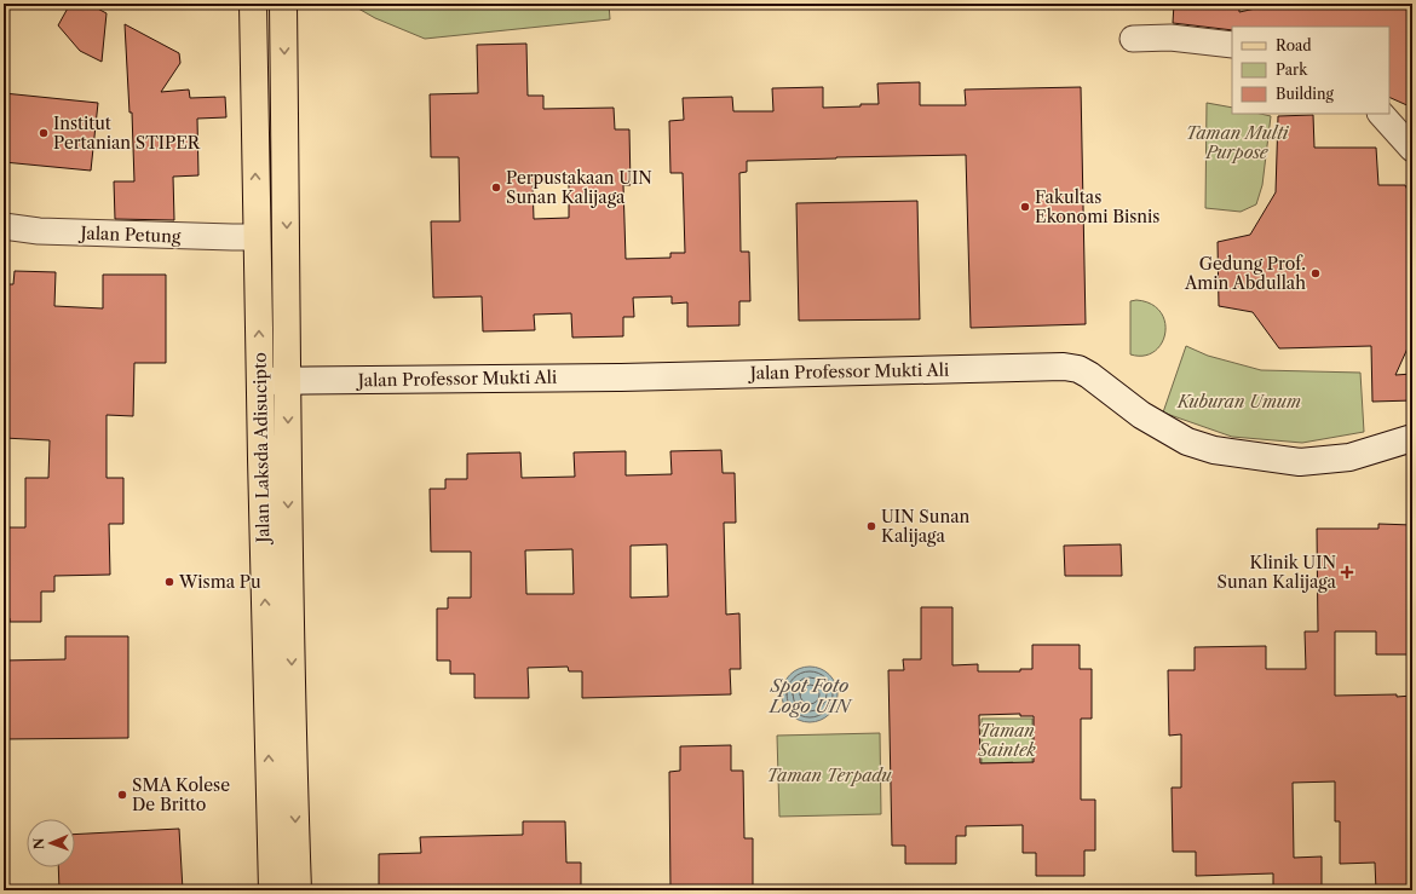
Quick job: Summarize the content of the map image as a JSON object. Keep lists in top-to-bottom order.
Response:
{
  "streets": {
    "main road": ["Jalan Professor Mukti Ali", "Jalan Laksda Adisucipto"],
    "street": ["Jalan Petung"]
  },
  "crossings": [
    ["Jalan Petung", "Jalan Laksda Adisucipto"],
    ["Jalan Professor Mukti Ali", "Jalan Laksda Adisucipto"]
  ],
  "water": ["Spot Foto Logo UIN"],
  "parks": [
    "Taman Multi Purpose",
    "Kuburan Umum",
    "Taman Saintek",
    "Taman Terpadu"
  ],
  "places": {
    "other": [
      "Institut Pertanian STIPER",
      "Perpustakaan UIN Sunan Kalijaga",
      "Fakultas Ekonomi Bisnis",
      "Gedung Prof. Amin Abdullah",
      "UIN Sunan Kalijaga",
      "Wisma Pu",
      "SMA Kolese De Britto"
    ],
    "health": ["Klinik UIN Sunan Kalijaga"]
  },
  "legend": ["Road", "Park", "Building"],
  "north": "left"
}
